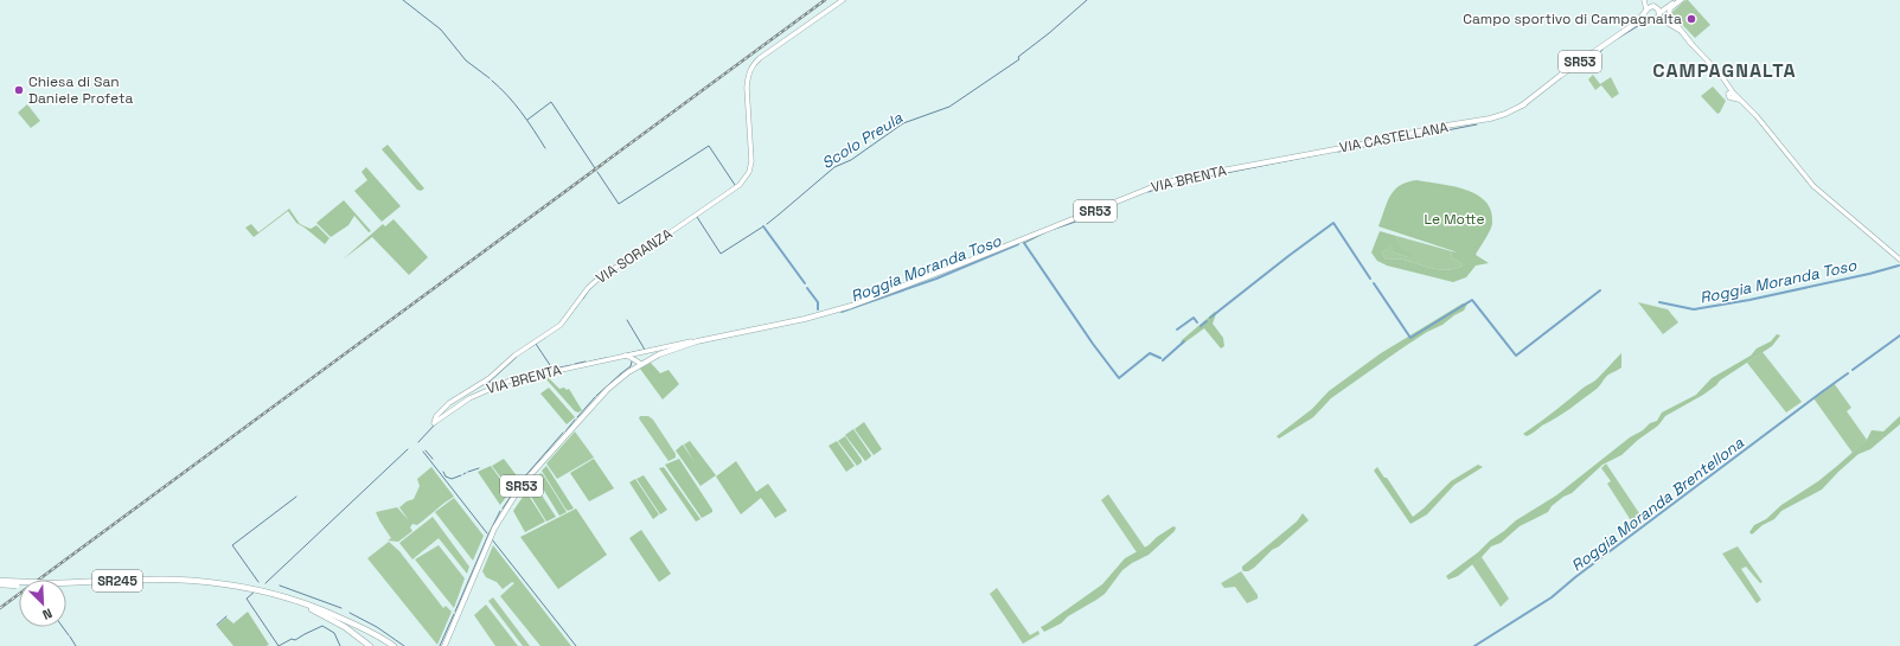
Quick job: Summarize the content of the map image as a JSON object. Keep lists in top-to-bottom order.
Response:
{
  "streets": {
    "highway": ["SR245"],
    "main road": [
      "SR53",
      "VIA CASTELLANA",
      "VIA BRENTA",
      "VIA SORANZA"
    ]
  },
  "crossings": [
    ["SR53", "VIA CASTELLANA"],
    ["SR53", "VIA BRENTA"],
    ["VIA CASTELLANA", "VIA BRENTA"],
    ["VIA BRENTA", "VIA SORANZA"]
  ],
  "districts": ["CAMPAGNALTA"],
  "water": ["Scolo Preula", "Roggia Moranda Toso", "Roggia Moranda Brentellona"],
  "parks": ["Le Motte"],
  "places": ["Campo sportivo di Campagnalta", "Chiesa di San Daniele Profeta"],
  "north": "bottom right"
}
